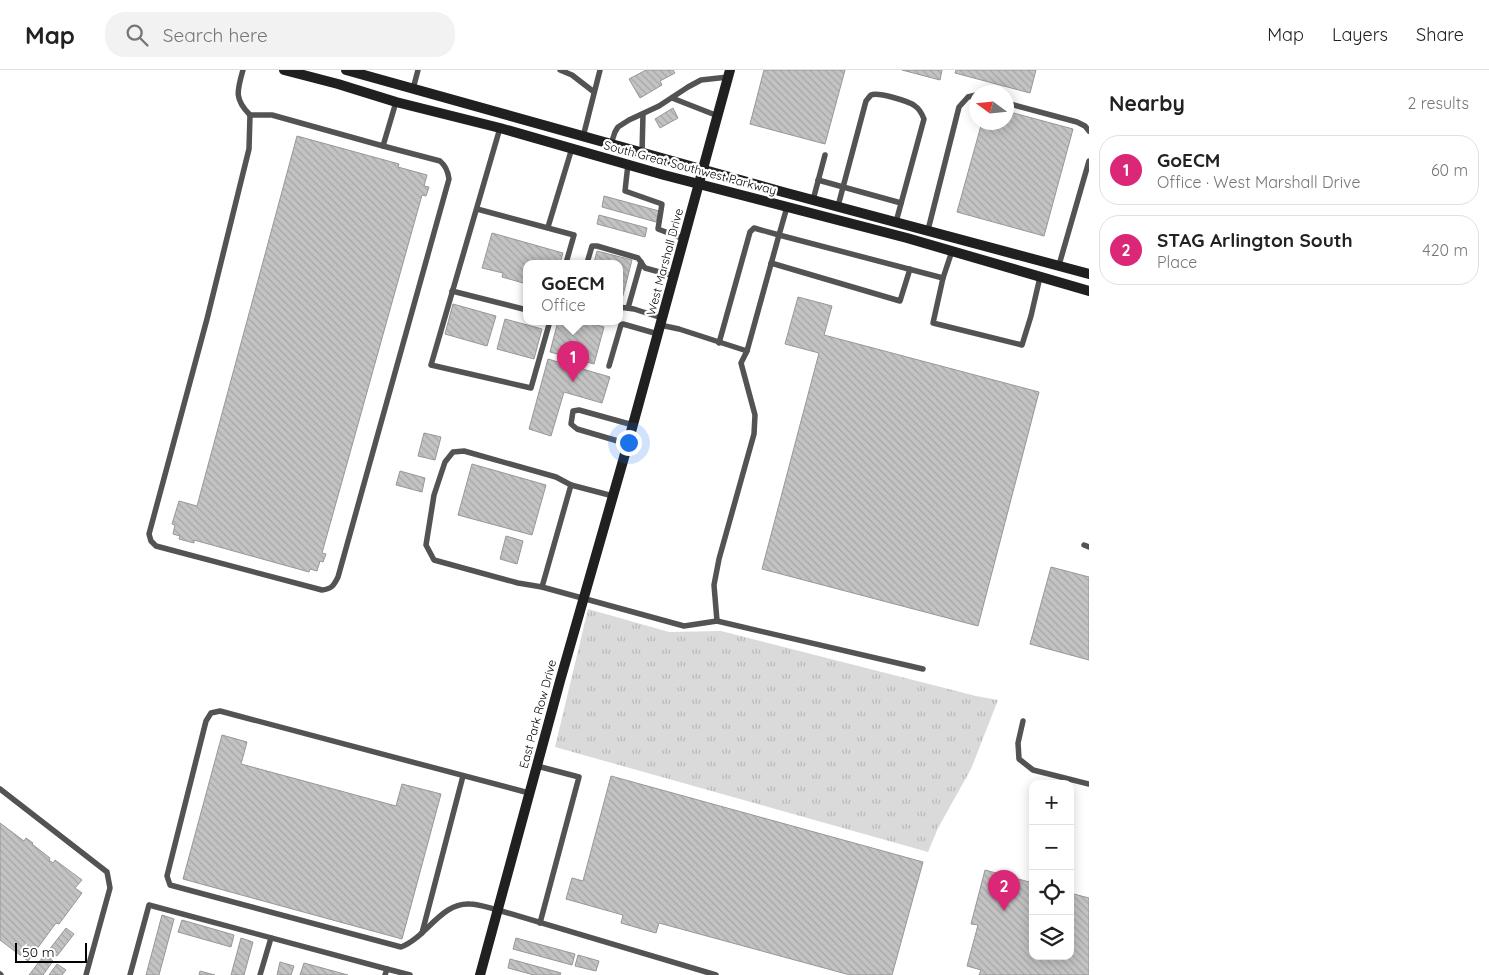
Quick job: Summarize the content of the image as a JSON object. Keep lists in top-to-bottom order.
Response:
{
  "streets": {
    "main road": ["South Great Southwest Parkway", "West Marshall Drive", "East Park Row Drive"]
  },
  "crossings": [
    ["South Great Southwest Parkway", "West Marshall Drive"],
    ["West Marshall Drive", "East Park Row Drive"]
  ],
  "scale_bar": "50 m",
  "north": "left",
  "page": {
    "header": "Map",
    "search": "Search here",
    "nav": ["Map", "Layers", "Share"],
    "heading": ["Nearby", "2 results"],
    "list": [
      {
        "mark": "1",
        "name": "GoECM",
        "note": "Office · West Marshall Drive",
        "value": "60 m"
      },
      {
        "mark": "2",
        "name": "STAG Arlington South",
        "note": "Place",
        "value": "420 m"
      }
    ],
    "popup": ["GoECM", "Office"],
    "pins": ["1", "2"],
    "map_buttons": ["+", "−"],
    "scale": "50 m"
  }
}
